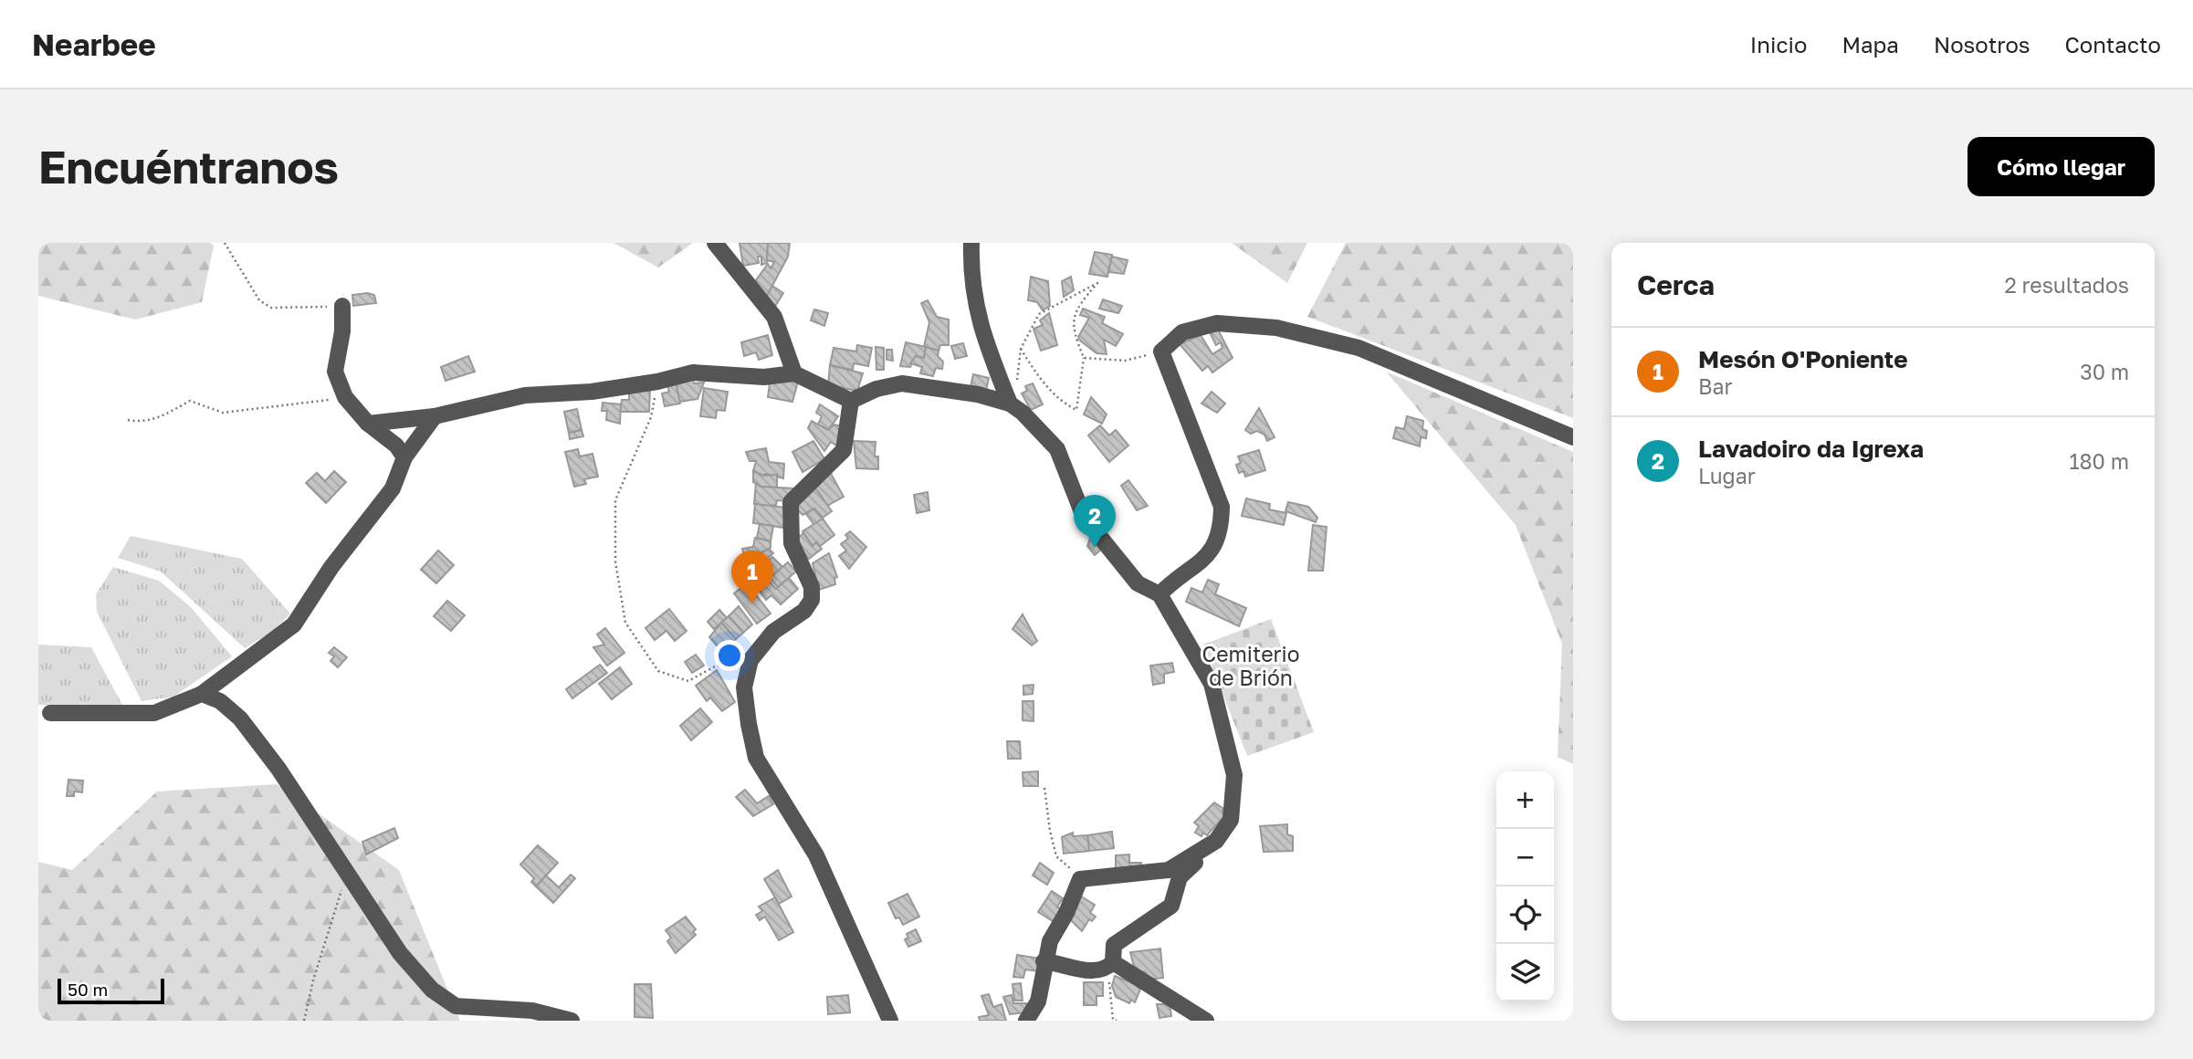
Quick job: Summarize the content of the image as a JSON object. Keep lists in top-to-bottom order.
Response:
{
  "parks": ["Cemiterio de Brión"],
  "scale_bar": "50 m",
  "page": {
    "header": "Nearbee",
    "nav": [
      "Inicio",
      "Mapa",
      "Nosotros",
      "Contacto"
    ],
    "buttons": "Cómo llegar",
    "title": "Encuéntranos",
    "heading": ["Cerca", "2 resultados"],
    "list": [
      {
        "mark": "1",
        "name": "Mesón O'Poniente",
        "note": "Bar",
        "value": "30 m"
      },
      {
        "mark": "2",
        "name": "Lavadoiro da Igrexa",
        "note": "Lugar",
        "value": "180 m"
      }
    ],
    "pins": ["2", "1"],
    "map_buttons": ["+", "−"],
    "scale": "50 m"
  }
}
